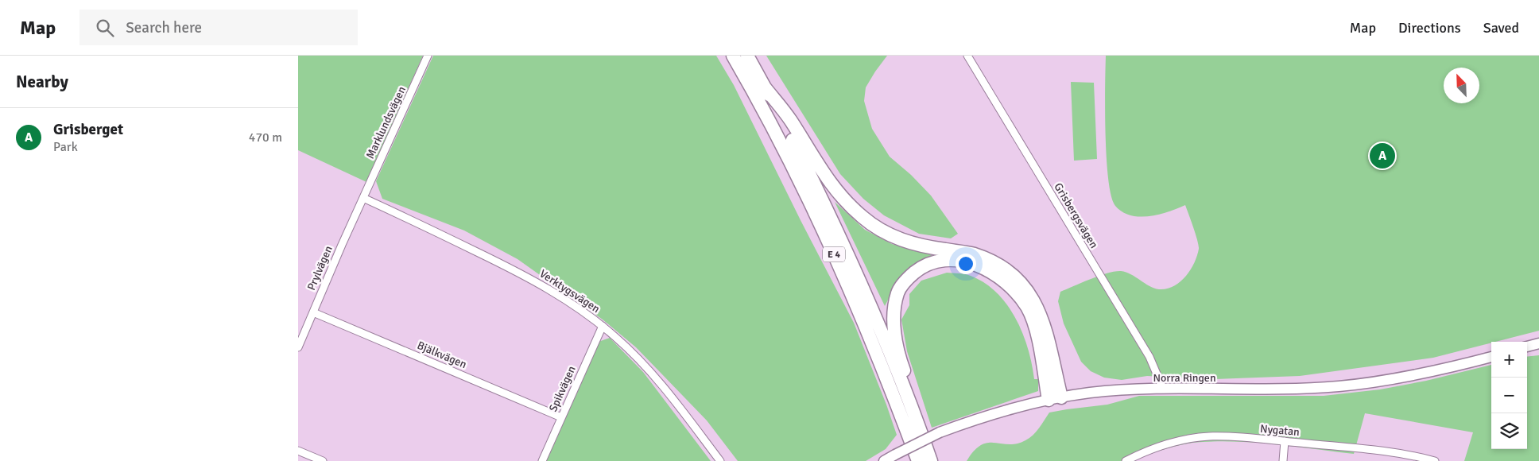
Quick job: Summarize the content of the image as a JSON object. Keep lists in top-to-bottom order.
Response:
{
  "streets": {
    "highway": ["E 4"],
    "main road": ["Norra Ringen"],
    "street": [
      "Marklundsvägen",
      "Grisbergsvägen",
      "Prylvägen",
      "Verktygsvägen",
      "Bjälkvägen",
      "Spikvägen",
      "Nygatan"
    ]
  },
  "crossings": [
    ["Marklundsvägen", "Prylvägen"],
    ["Marklundsvägen", "Verktygsvägen"],
    ["Grisbergsvägen", "Norra Ringen"],
    ["E 4", "Norra Ringen"],
    ["Prylvägen", "Verktygsvägen"],
    ["Prylvägen", "Bjälkvägen"],
    ["Verktygsvägen", "Spikvägen"],
    ["Bjälkvägen", "Spikvägen"]
  ],
  "north": "top left",
  "page": {
    "header": "Map",
    "search": "Search here",
    "nav": ["Map", "Directions", "Saved"],
    "heading": "Nearby",
    "list": [
      {
        "mark": "A",
        "name": "Grisberget",
        "note": "Park",
        "value": "470 m"
      }
    ],
    "pins": "A",
    "map_buttons": ["+", "−"]
  }
}
